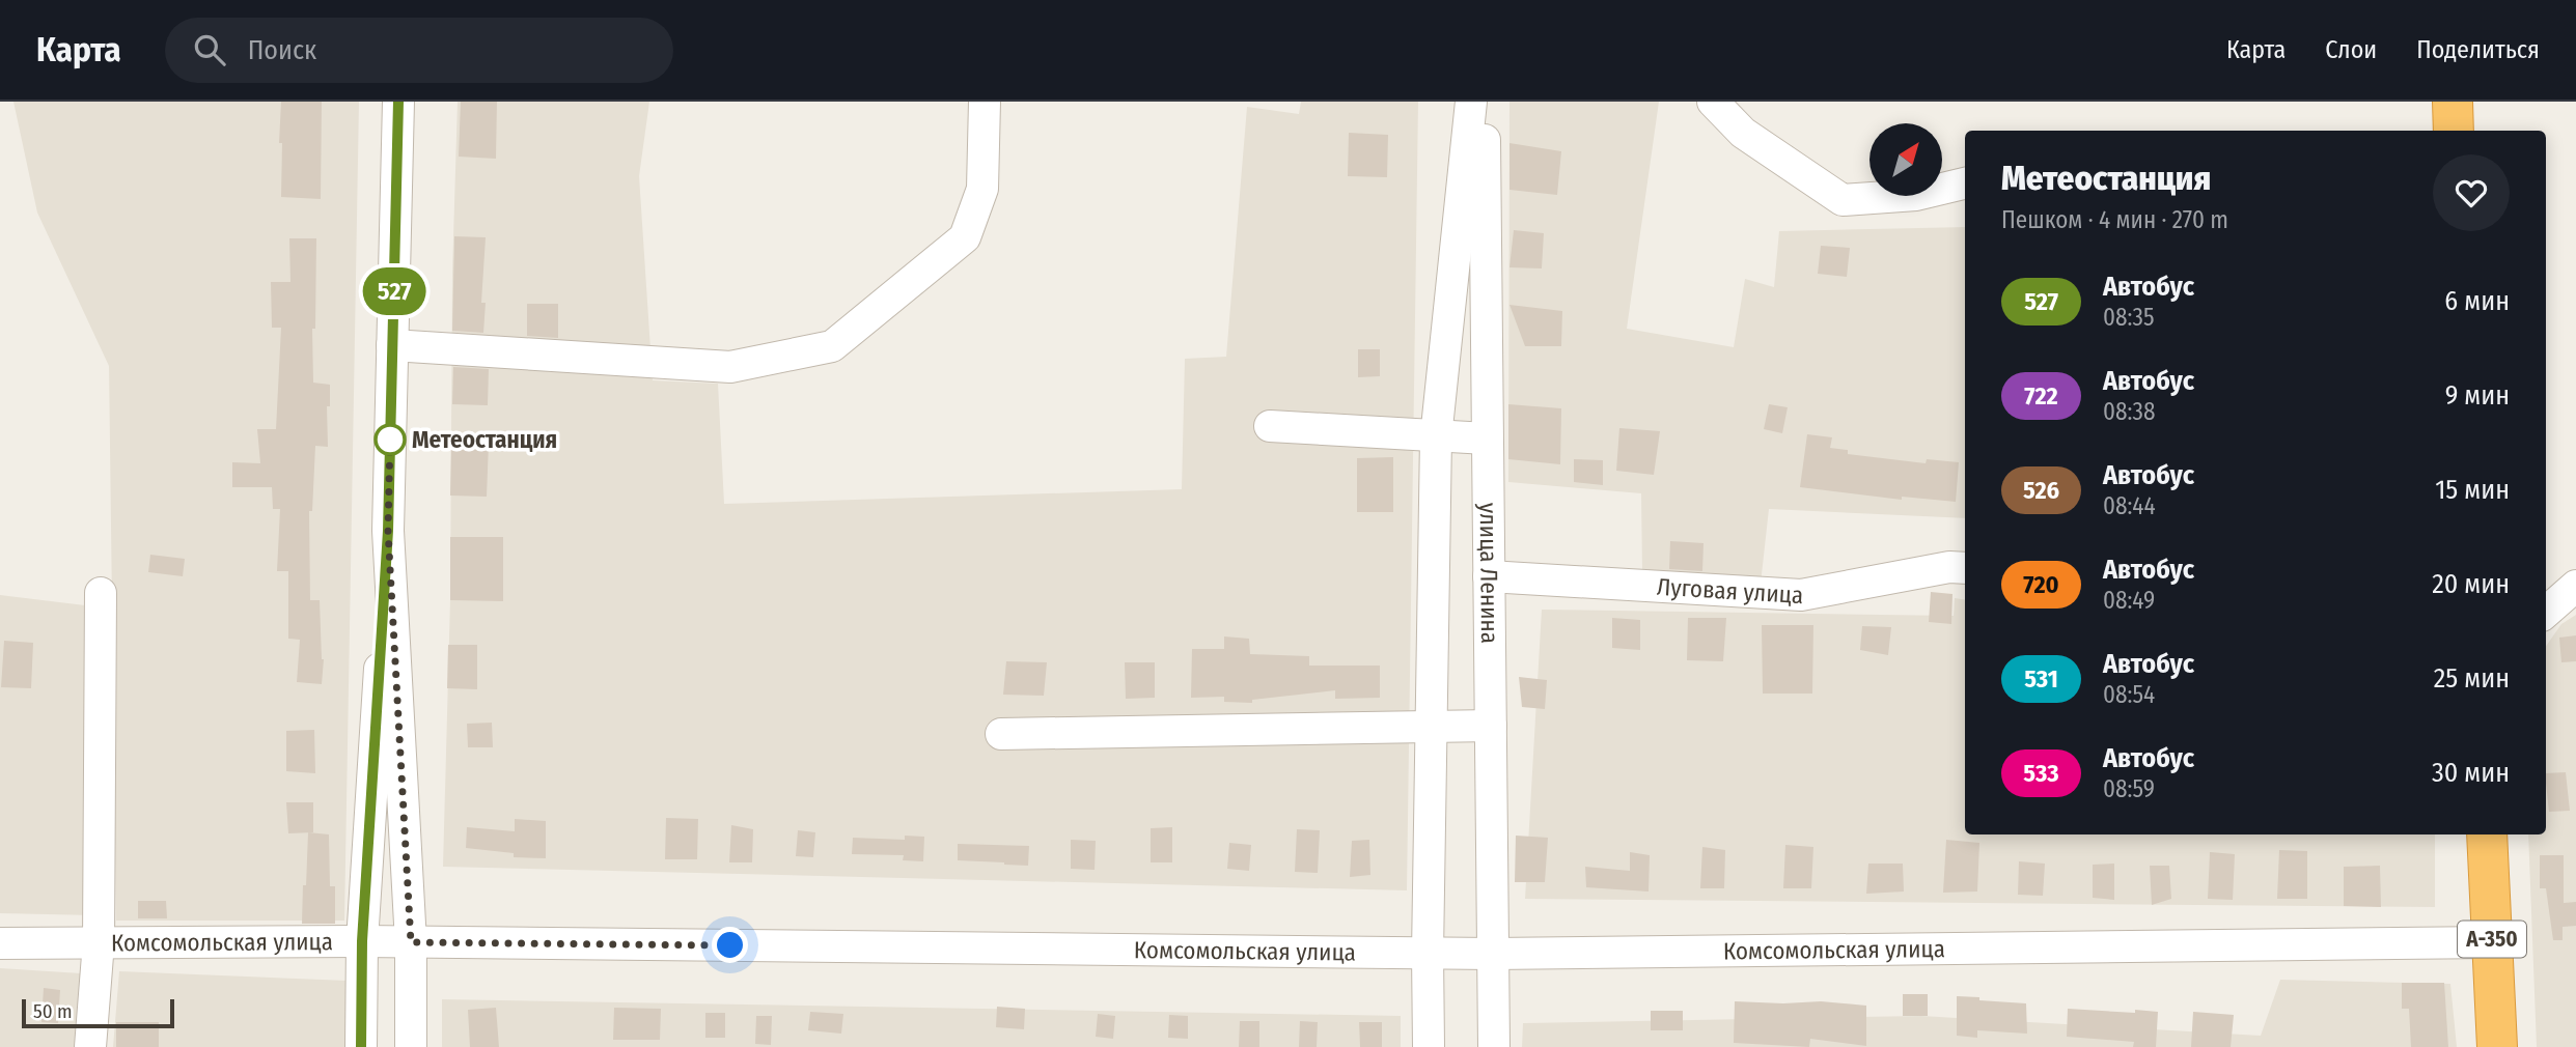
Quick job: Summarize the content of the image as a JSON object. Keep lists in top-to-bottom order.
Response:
{
  "streets": {
    "highway": ["А-350"],
    "street": ["улица Ленина", "Луговая улица", "Комсомольская улица"]
  },
  "crossings": [
    ["улица Ленина", "Луговая улица"],
    ["улица Ленина", "Комсомольская улица"],
    ["А-350", "Комсомольская улица"]
  ],
  "places": ["Метеостанция"],
  "lines": ["bus line 527"],
  "scale_bar": "50 m",
  "north": "top right",
  "page": {
    "header": "Карта",
    "search": "Поиск",
    "nav": ["Карта", "Слои", "Поделиться"],
    "on_map": "527",
    "heading": ["Метеостанция", "Пешком · 4 мин · 270 m"],
    "list": [
      {
        "mark": "527",
        "name": "Автобус",
        "note": "08:35",
        "value": "6 мин"
      },
      {
        "mark": "722",
        "name": "Автобус",
        "note": "08:38",
        "value": "9 мин"
      },
      {
        "mark": "526",
        "name": "Автобус",
        "note": "08:44",
        "value": "15 мин"
      },
      {
        "mark": "720",
        "name": "Автобус",
        "note": "08:49",
        "value": "20 мин"
      },
      {
        "mark": "531",
        "name": "Автобус",
        "note": "08:54",
        "value": "25 мин"
      },
      {
        "mark": "533",
        "name": "Автобус",
        "note": "08:59",
        "value": "30 мин"
      }
    ],
    "scale": "50 m"
  }
}
